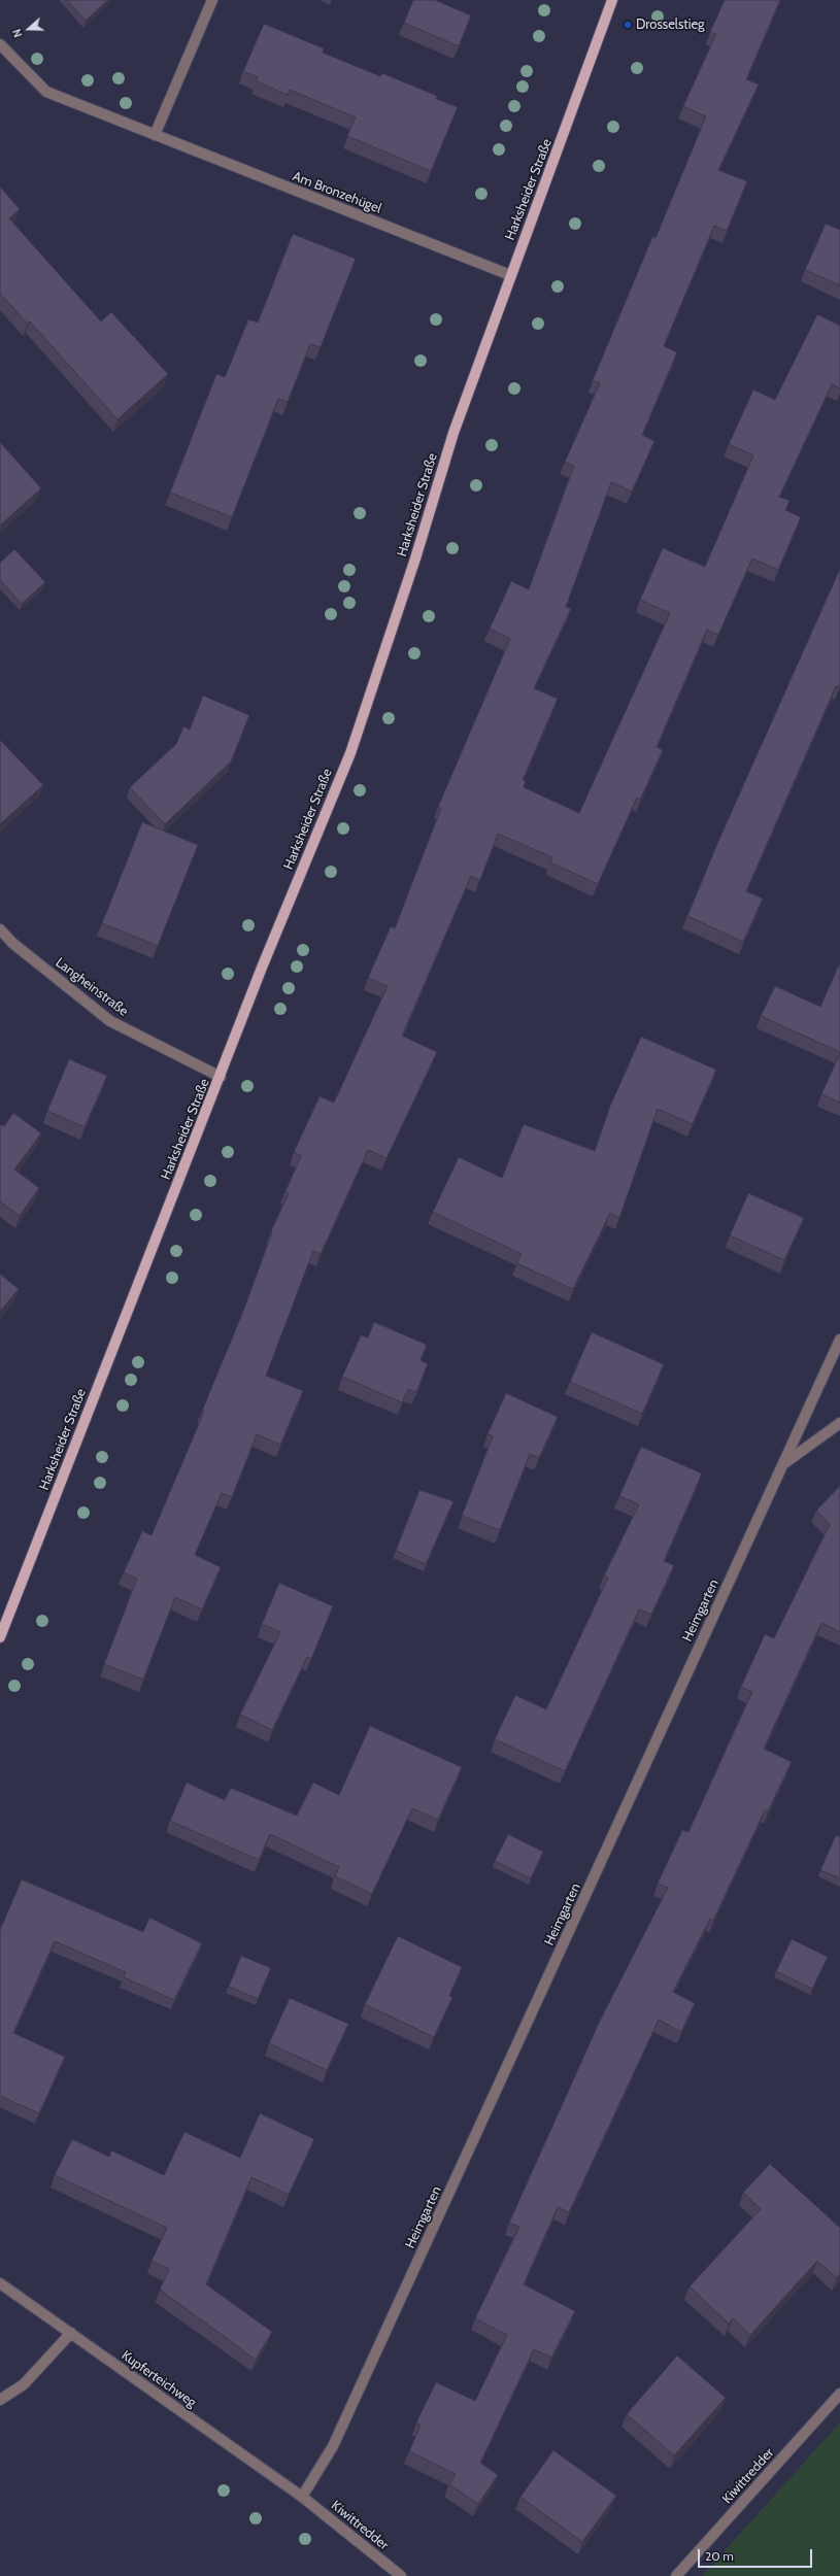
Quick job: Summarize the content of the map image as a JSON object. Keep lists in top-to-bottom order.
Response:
{
  "streets": {
    "main road": ["Harksheider Straße"],
    "street": [
      "Am Bronzehügel",
      "Langheinstraße",
      "Heimgarten",
      "Kupferteichweg",
      "Kiwittredder"
    ]
  },
  "crossings": [
    ["Harksheider Straße", "Am Bronzehügel"],
    ["Harksheider Straße", "Langheinstraße"],
    ["Heimgarten", "Kupferteichweg"],
    ["Heimgarten", "Kiwittredder"],
    ["Kupferteichweg", "Kiwittredder"]
  ],
  "places": ["Drosselstieg"],
  "scale_bar": "20 m",
  "north": "left"
}
